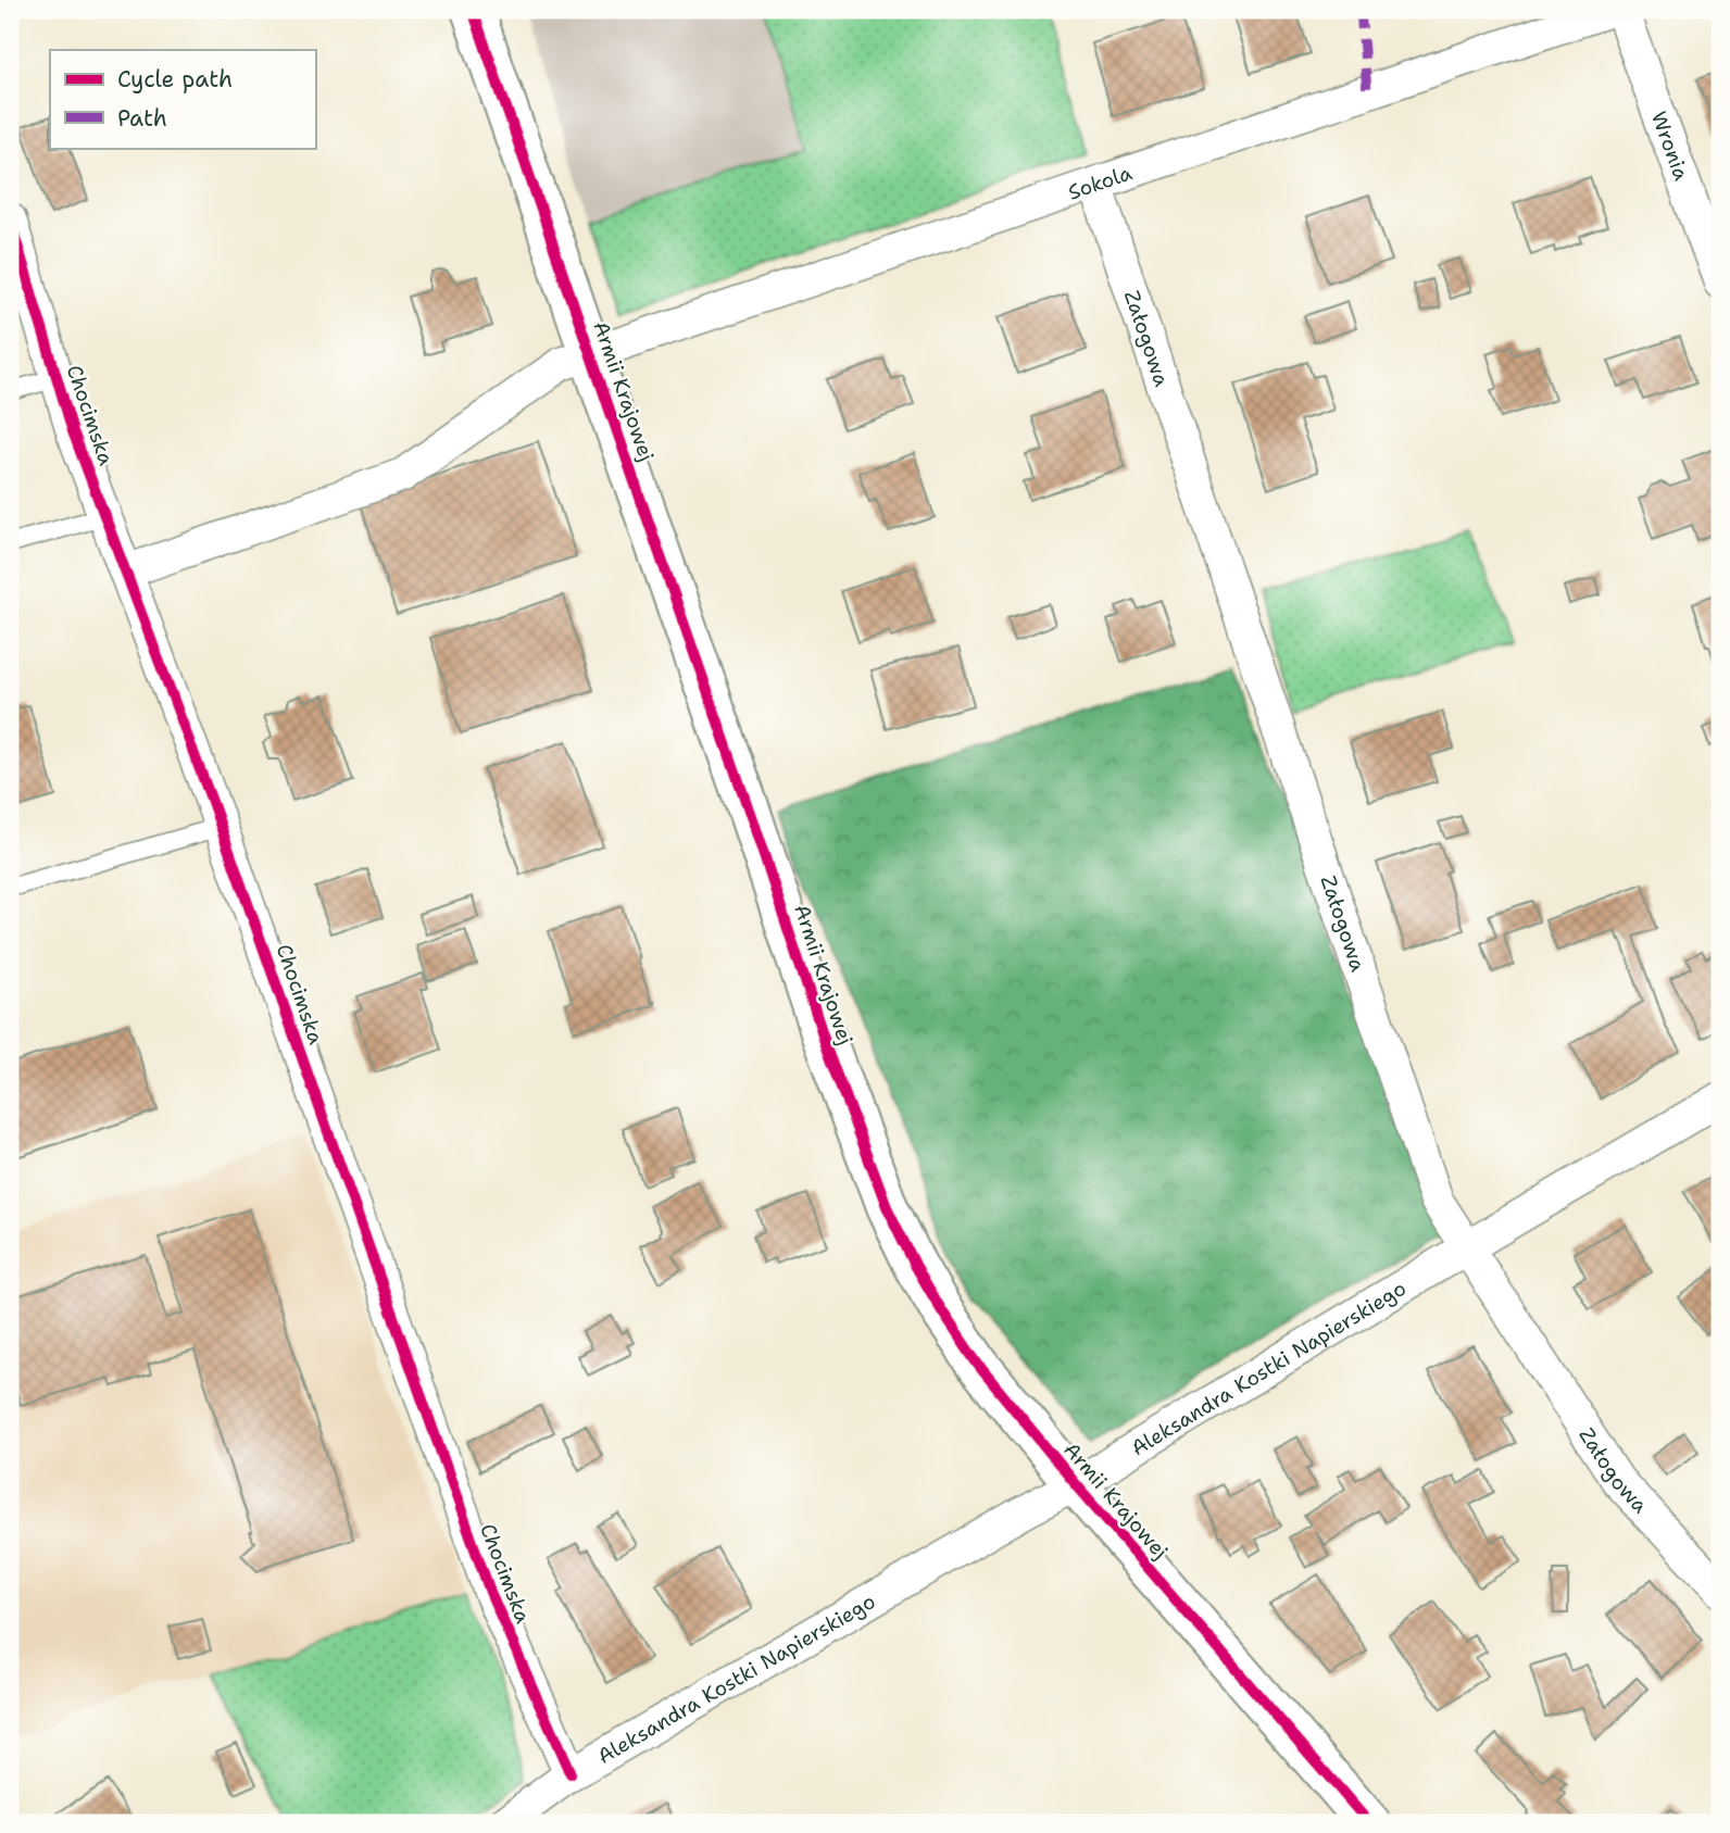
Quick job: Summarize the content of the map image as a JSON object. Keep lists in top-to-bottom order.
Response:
{
  "streets": {
    "street": [
      "Wronia",
      "Sokola",
      "Załogowa",
      "Armii Krajowej",
      "Chocimska",
      "Aleksandra Kostki Napierskiego"
    ]
  },
  "crossings": [
    ["Sokola", "Załogowa"],
    ["Sokola", "Armii Krajowej"],
    ["Sokola", "Chocimska"],
    ["Załogowa", "Aleksandra Kostki Napierskiego"],
    ["Armii Krajowej", "Aleksandra Kostki Napierskiego"],
    ["Chocimska", "Aleksandra Kostki Napierskiego"]
  ],
  "legend": ["Cycle path", "Path"]
}
